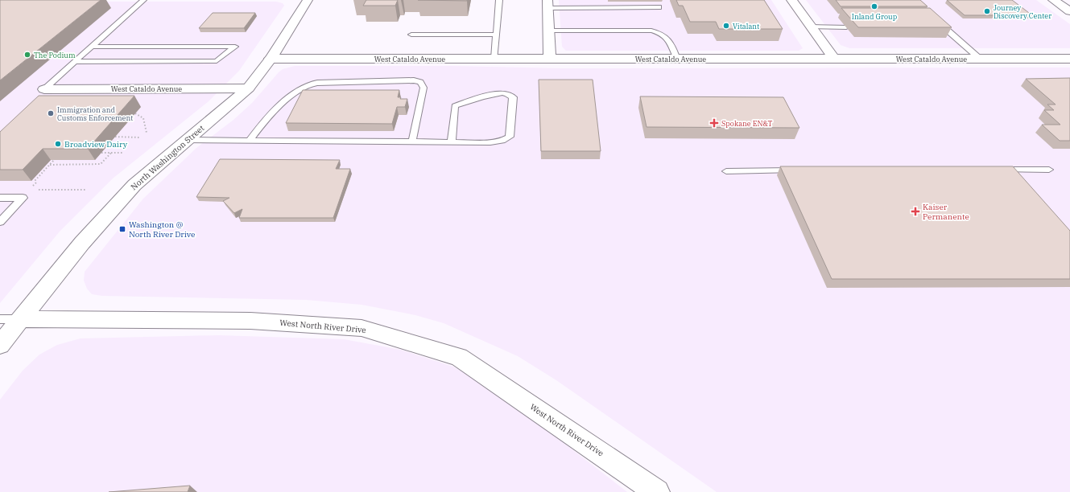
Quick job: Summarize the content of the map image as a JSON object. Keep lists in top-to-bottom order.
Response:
{
  "streets": {
    "street": ["West Cataldo Avenue", "North Washington Street", "West North River Drive"]
  },
  "crossings": [
    ["West Cataldo Avenue", "North Washington Street"],
    ["North Washington Street", "West North River Drive"]
  ],
  "places": {
    "other": [
      "Inland Group",
      "Journey Discovery Center",
      "Vitalant",
      "The Podium",
      "Immigration and Customs Enforcement",
      "Broadview Dairy"
    ],
    "health": ["Spokane EN&T", "Kaiser Permanente"],
    "transit": ["Washington @ North River Drive"]
  }
}
